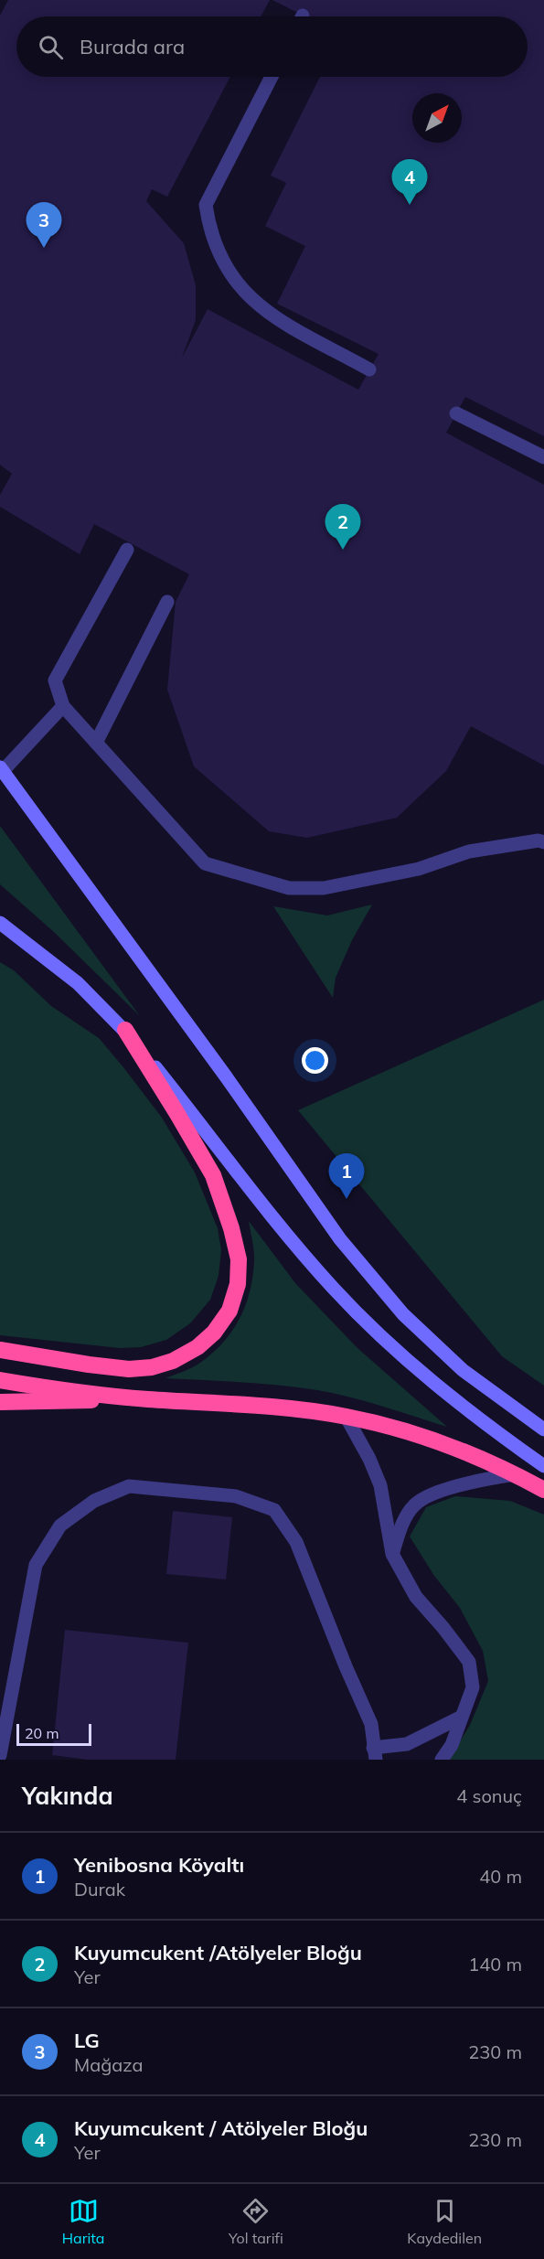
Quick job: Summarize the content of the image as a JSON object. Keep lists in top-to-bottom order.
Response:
{
  "scale_bar": "20 m",
  "north": "top right",
  "page": {
    "search": "Burada ara",
    "pins": [
      "4",
      "3",
      "2",
      "1"
    ],
    "scale": "20 m",
    "heading": ["Yakında", "4 sonuç"],
    "list": [
      {
        "mark": "1",
        "name": "Yenibosna Köyaltı",
        "note": "Durak",
        "value": "40 m"
      },
      {
        "mark": "2",
        "name": "Kuyumcukent /Atölyeler Bloğu",
        "note": "Yer",
        "value": "140 m"
      },
      {
        "mark": "3",
        "name": "LG",
        "note": "Mağaza",
        "value": "230 m"
      },
      {
        "mark": "4",
        "name": "Kuyumcukent / Atölyeler Bloğu",
        "note": "Yer",
        "value": "230 m"
      }
    ],
    "nav": ["Harita", "Yol tarifi", "Kaydedilen"]
  }
}
